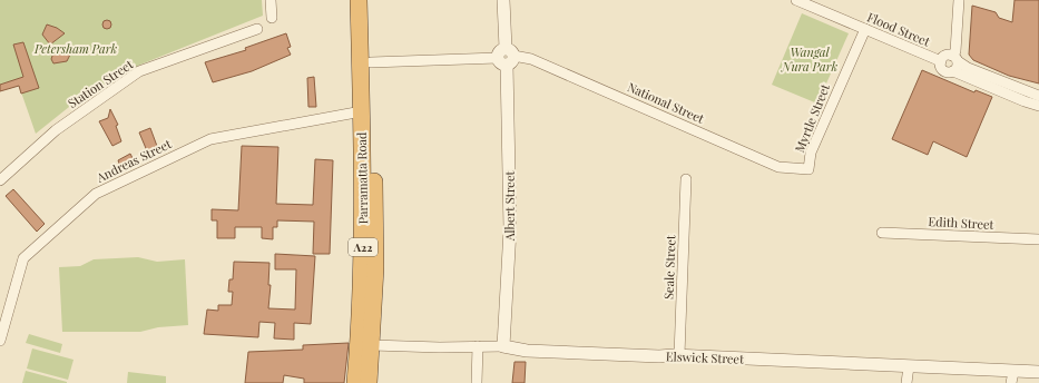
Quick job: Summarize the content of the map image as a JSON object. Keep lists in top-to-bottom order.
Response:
{
  "streets": {
    "highway": ["Parramatta Road", "A22"],
    "street": [
      "Flood Street",
      "Station Street",
      "National Street",
      "Myrtle Street",
      "Andreas Street",
      "Albert Street",
      "Edith Street",
      "Seale Street",
      "Elswick Street"
    ]
  },
  "crossings": [
    ["Flood Street", "Myrtle Street"],
    ["National Street", "Myrtle Street"],
    ["National Street", "Parramatta Road"],
    ["National Street", "Albert Street"],
    ["Andreas Street", "Parramatta Road"],
    ["Parramatta Road", "Elswick Street"],
    ["Albert Street", "Elswick Street"],
    ["Seale Street", "Elswick Street"]
  ],
  "parks": ["Petersham Park", "Wangal Nura Park"]
}
